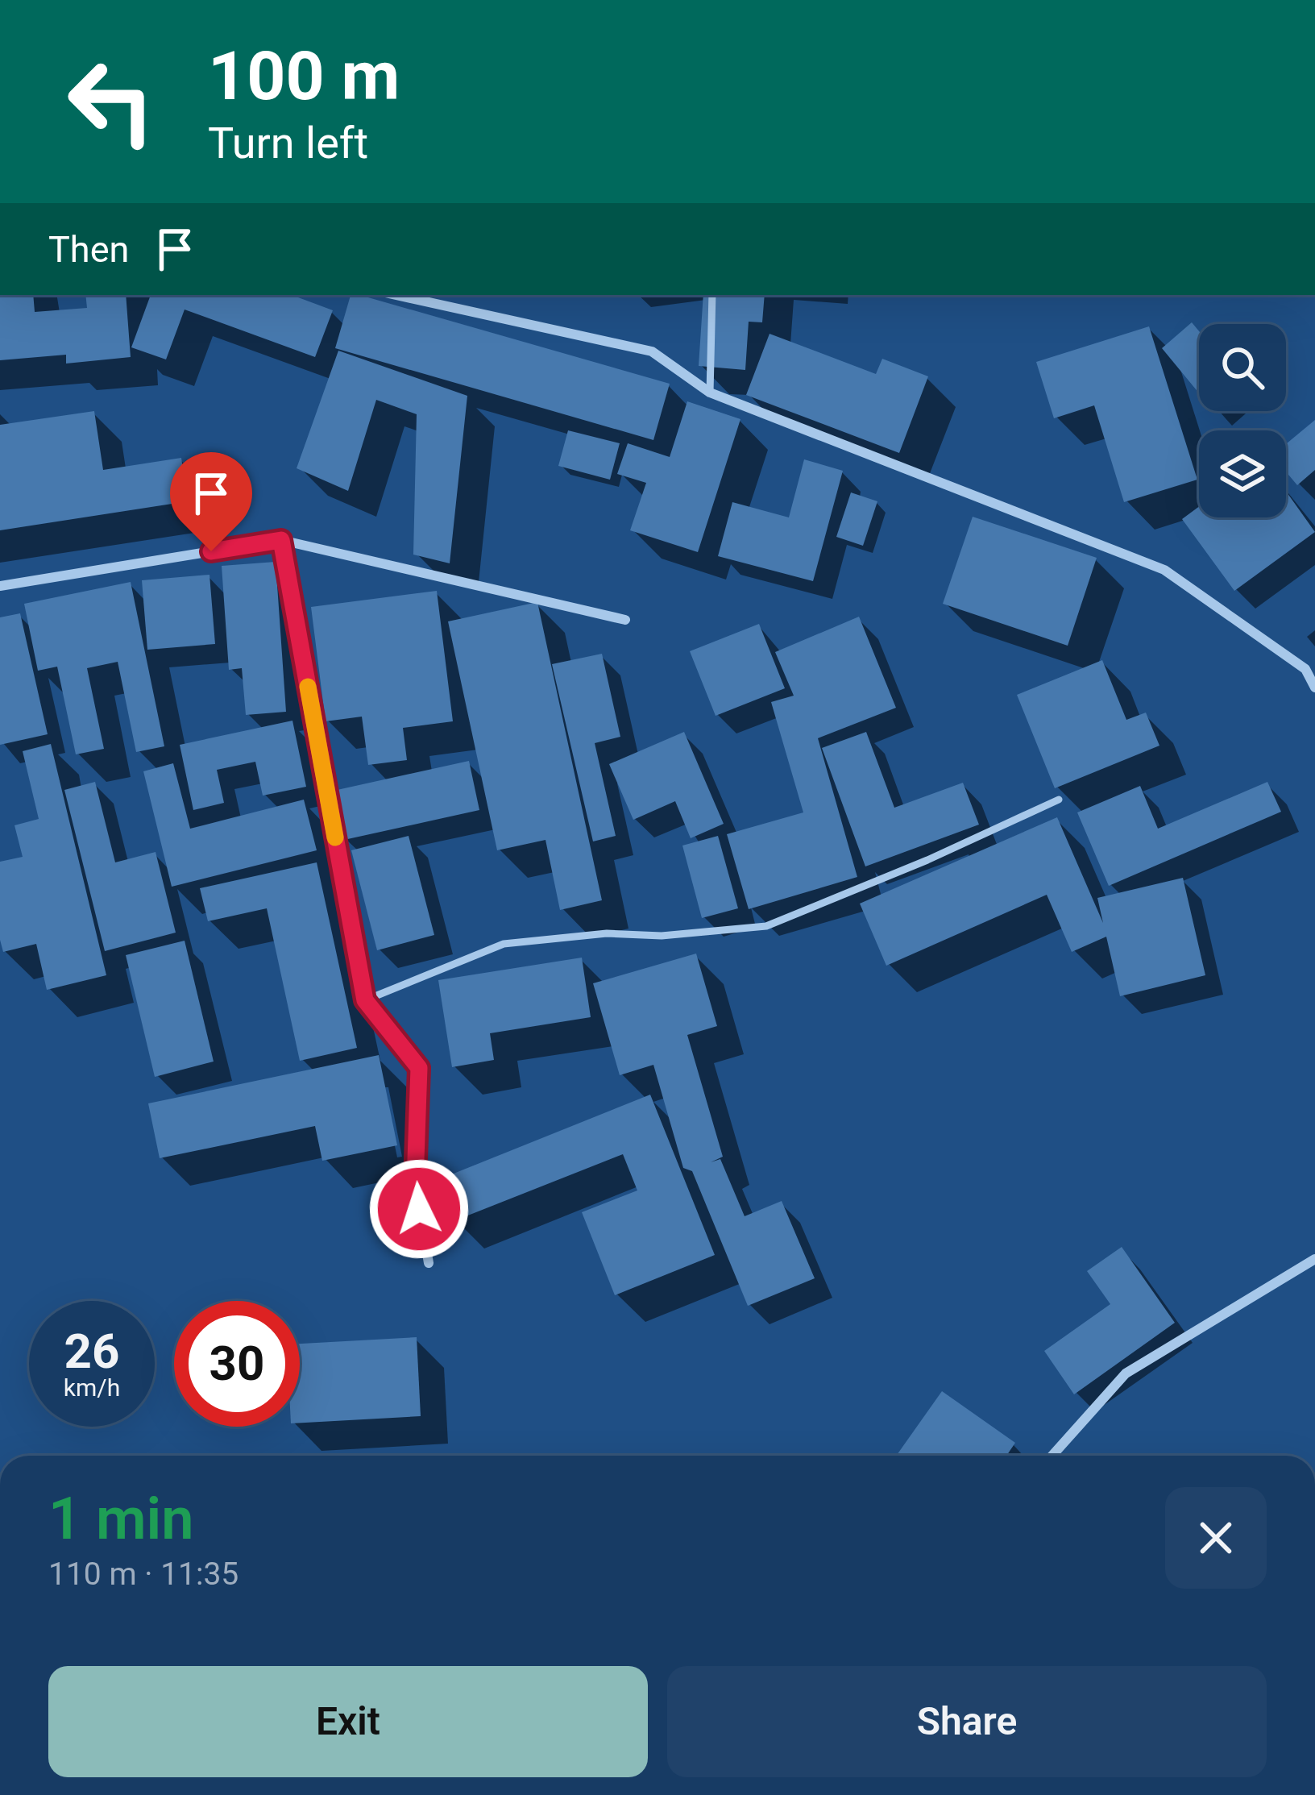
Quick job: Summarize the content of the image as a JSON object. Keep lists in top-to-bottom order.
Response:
{
  "page": {
    "turn": ["100 m", "Turn left"],
    "then": "Then",
    "speed": "26 km/h",
    "limit": "30",
    "heading": ["1 min", "110 m · 11:35"],
    "buttons": ["Exit", "Share"]
  }
}
